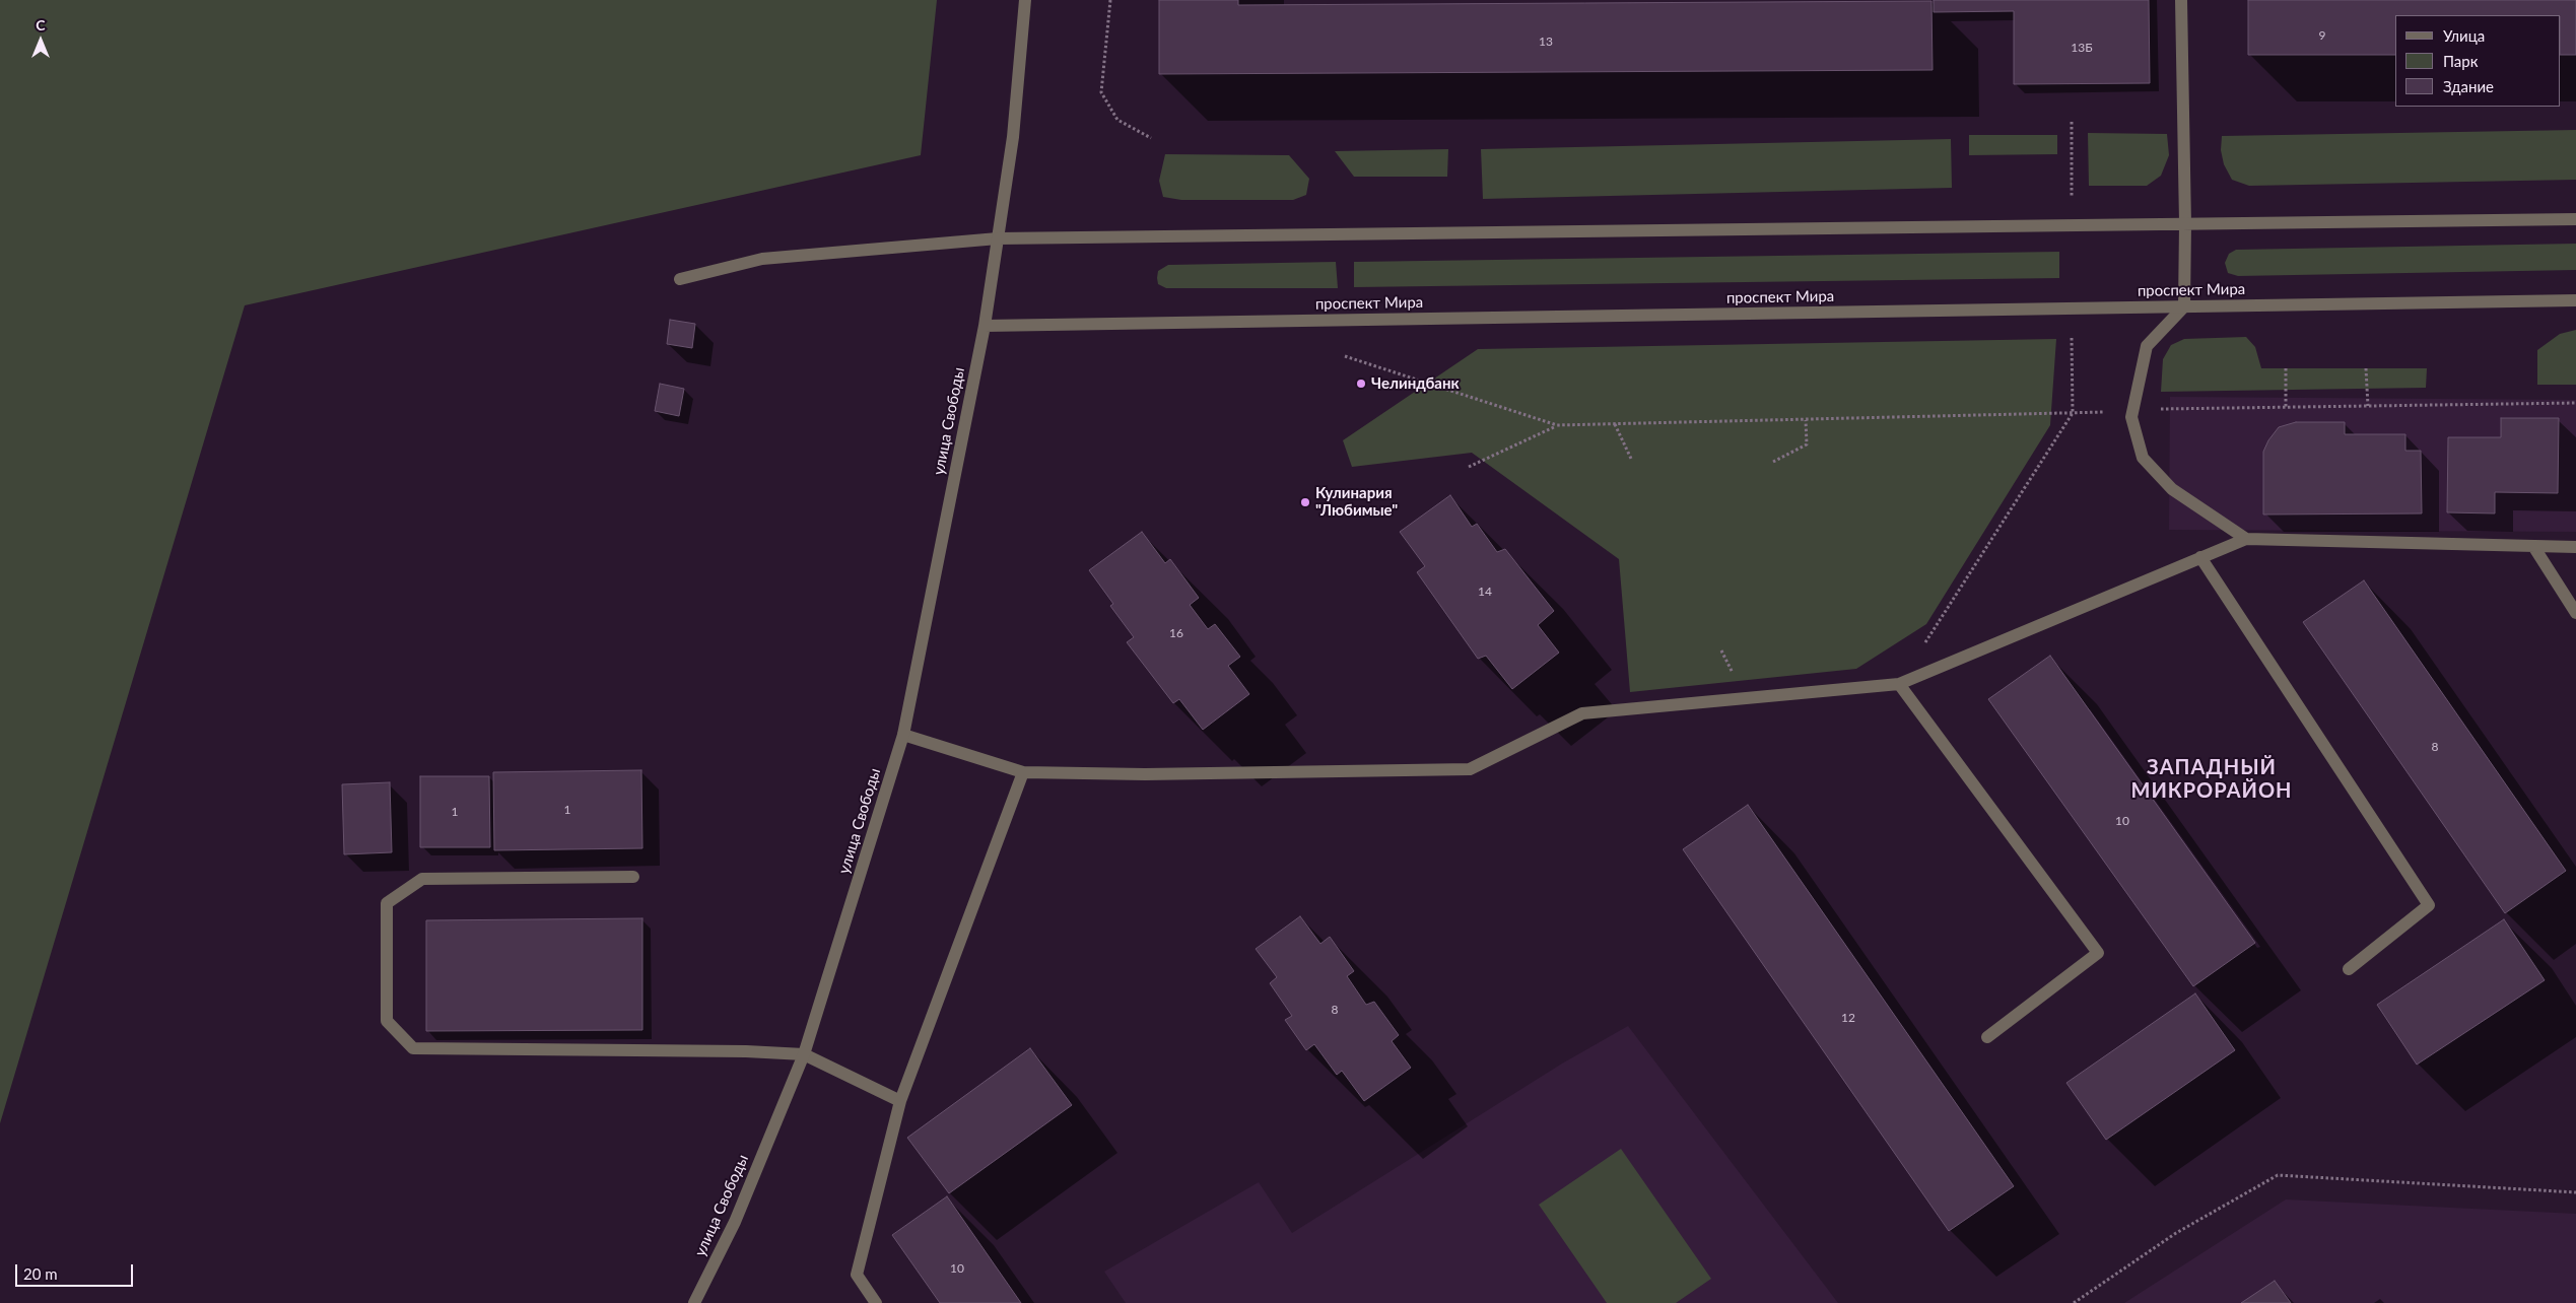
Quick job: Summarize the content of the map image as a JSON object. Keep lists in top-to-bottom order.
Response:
{
  "streets": {
    "street": ["проспект Мира", "улица Свободы"]
  },
  "crossings": [
    ["проспект Мира", "улица Свободы"]
  ],
  "districts": ["ЗАПАДНЫЙ МИКРОРАЙОН"],
  "places": ["Челиндбанк", "Кулинария \"Любимые\""],
  "house_numbers": [
    "9",
    "13",
    "13Б",
    "14",
    "16",
    "8",
    "1",
    "1",
    "10",
    "8",
    "12",
    "10"
  ],
  "legend": ["Улица", "Парк", "Здание"],
  "scale_bar": "20 m",
  "north": "top"
}
